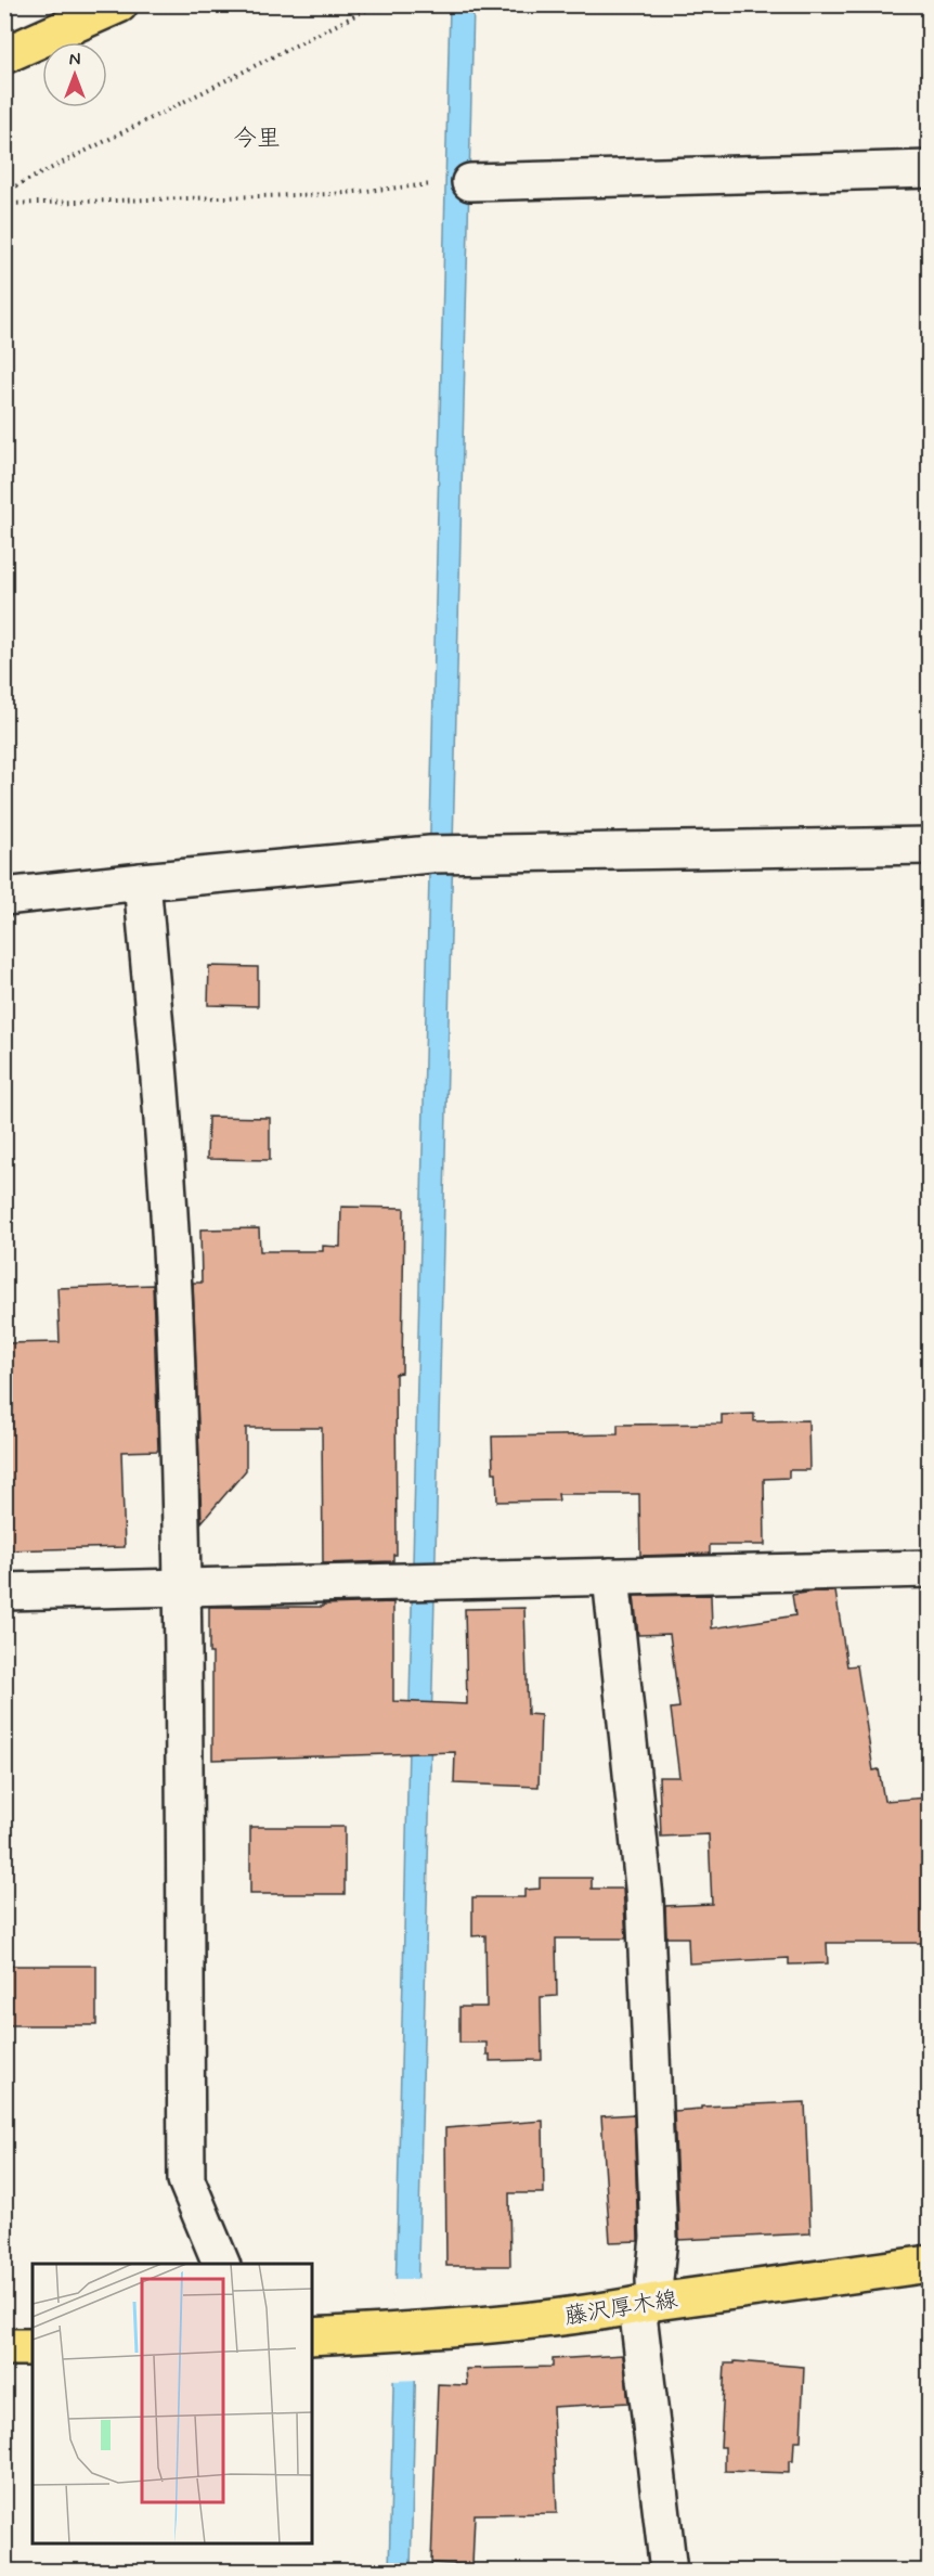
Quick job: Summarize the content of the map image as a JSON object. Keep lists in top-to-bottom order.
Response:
{
  "streets": {
    "main road": ["藤沢厚木線"]
  },
  "districts": ["今里"],
  "north": "top"
}
